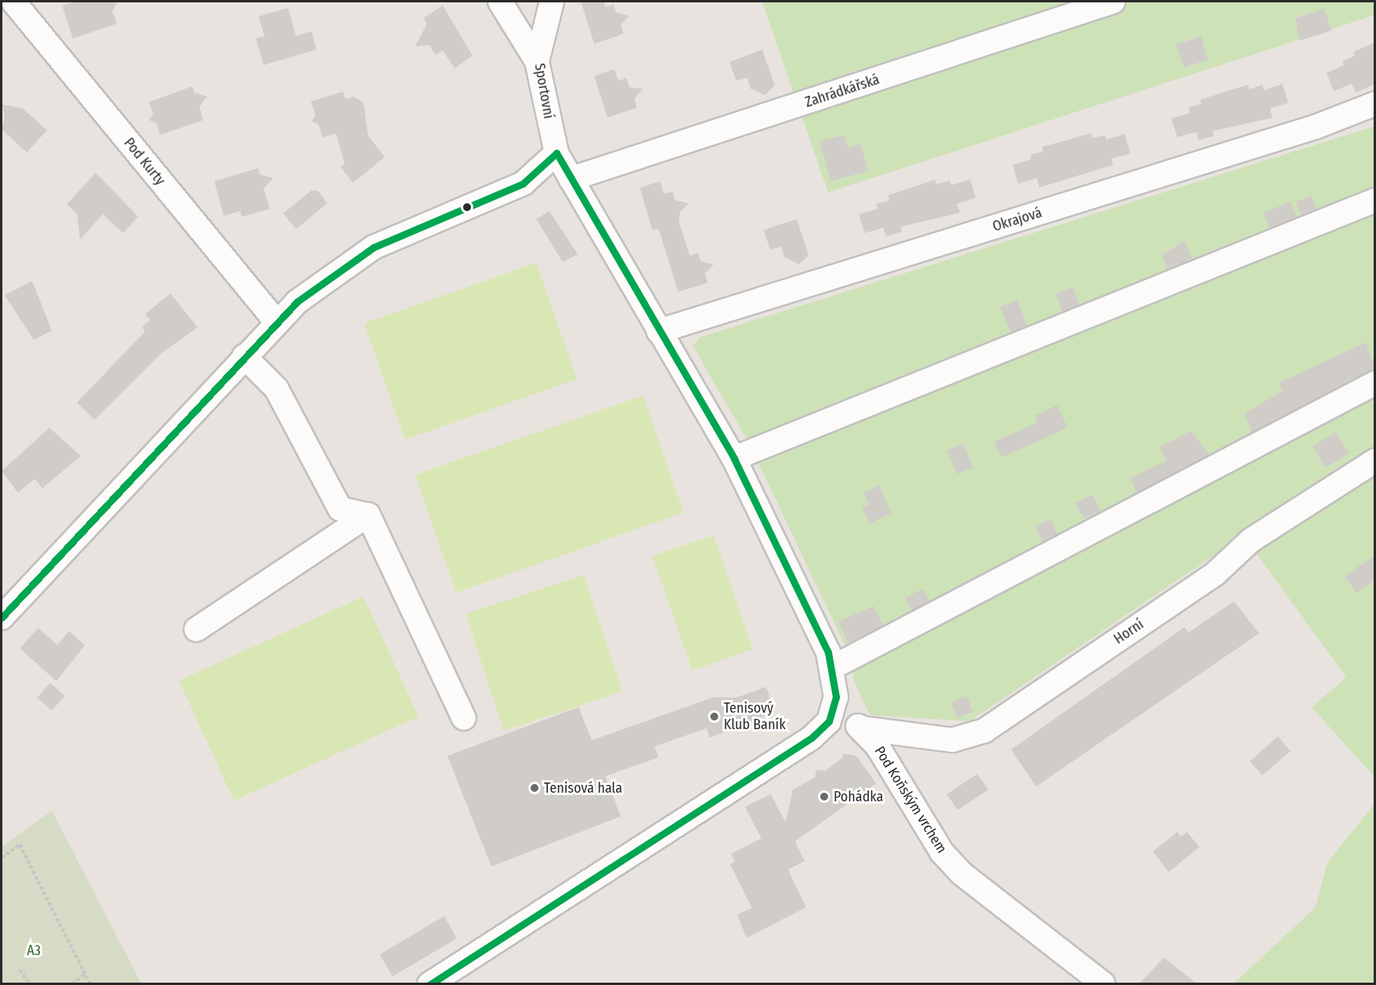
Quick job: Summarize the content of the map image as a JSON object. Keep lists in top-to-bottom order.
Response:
{
  "streets": {
    "street": [
      "Sportovní",
      "Zahrádkářská",
      "Pod Kurty",
      "Okrajová",
      "Horní",
      "Pod Koňským vrchem"
    ]
  },
  "crossings": [
    ["Sportovní", "Zahrádkářská"],
    ["Sportovní", "Okrajová"],
    ["Sportovní", "Pod Koňským vrchem"],
    ["Horní", "Pod Koňským vrchem"]
  ],
  "parks": ["A3"],
  "places": ["Tenisový Klub Baník", "Tenisová hala", "Pohádka"]
}
